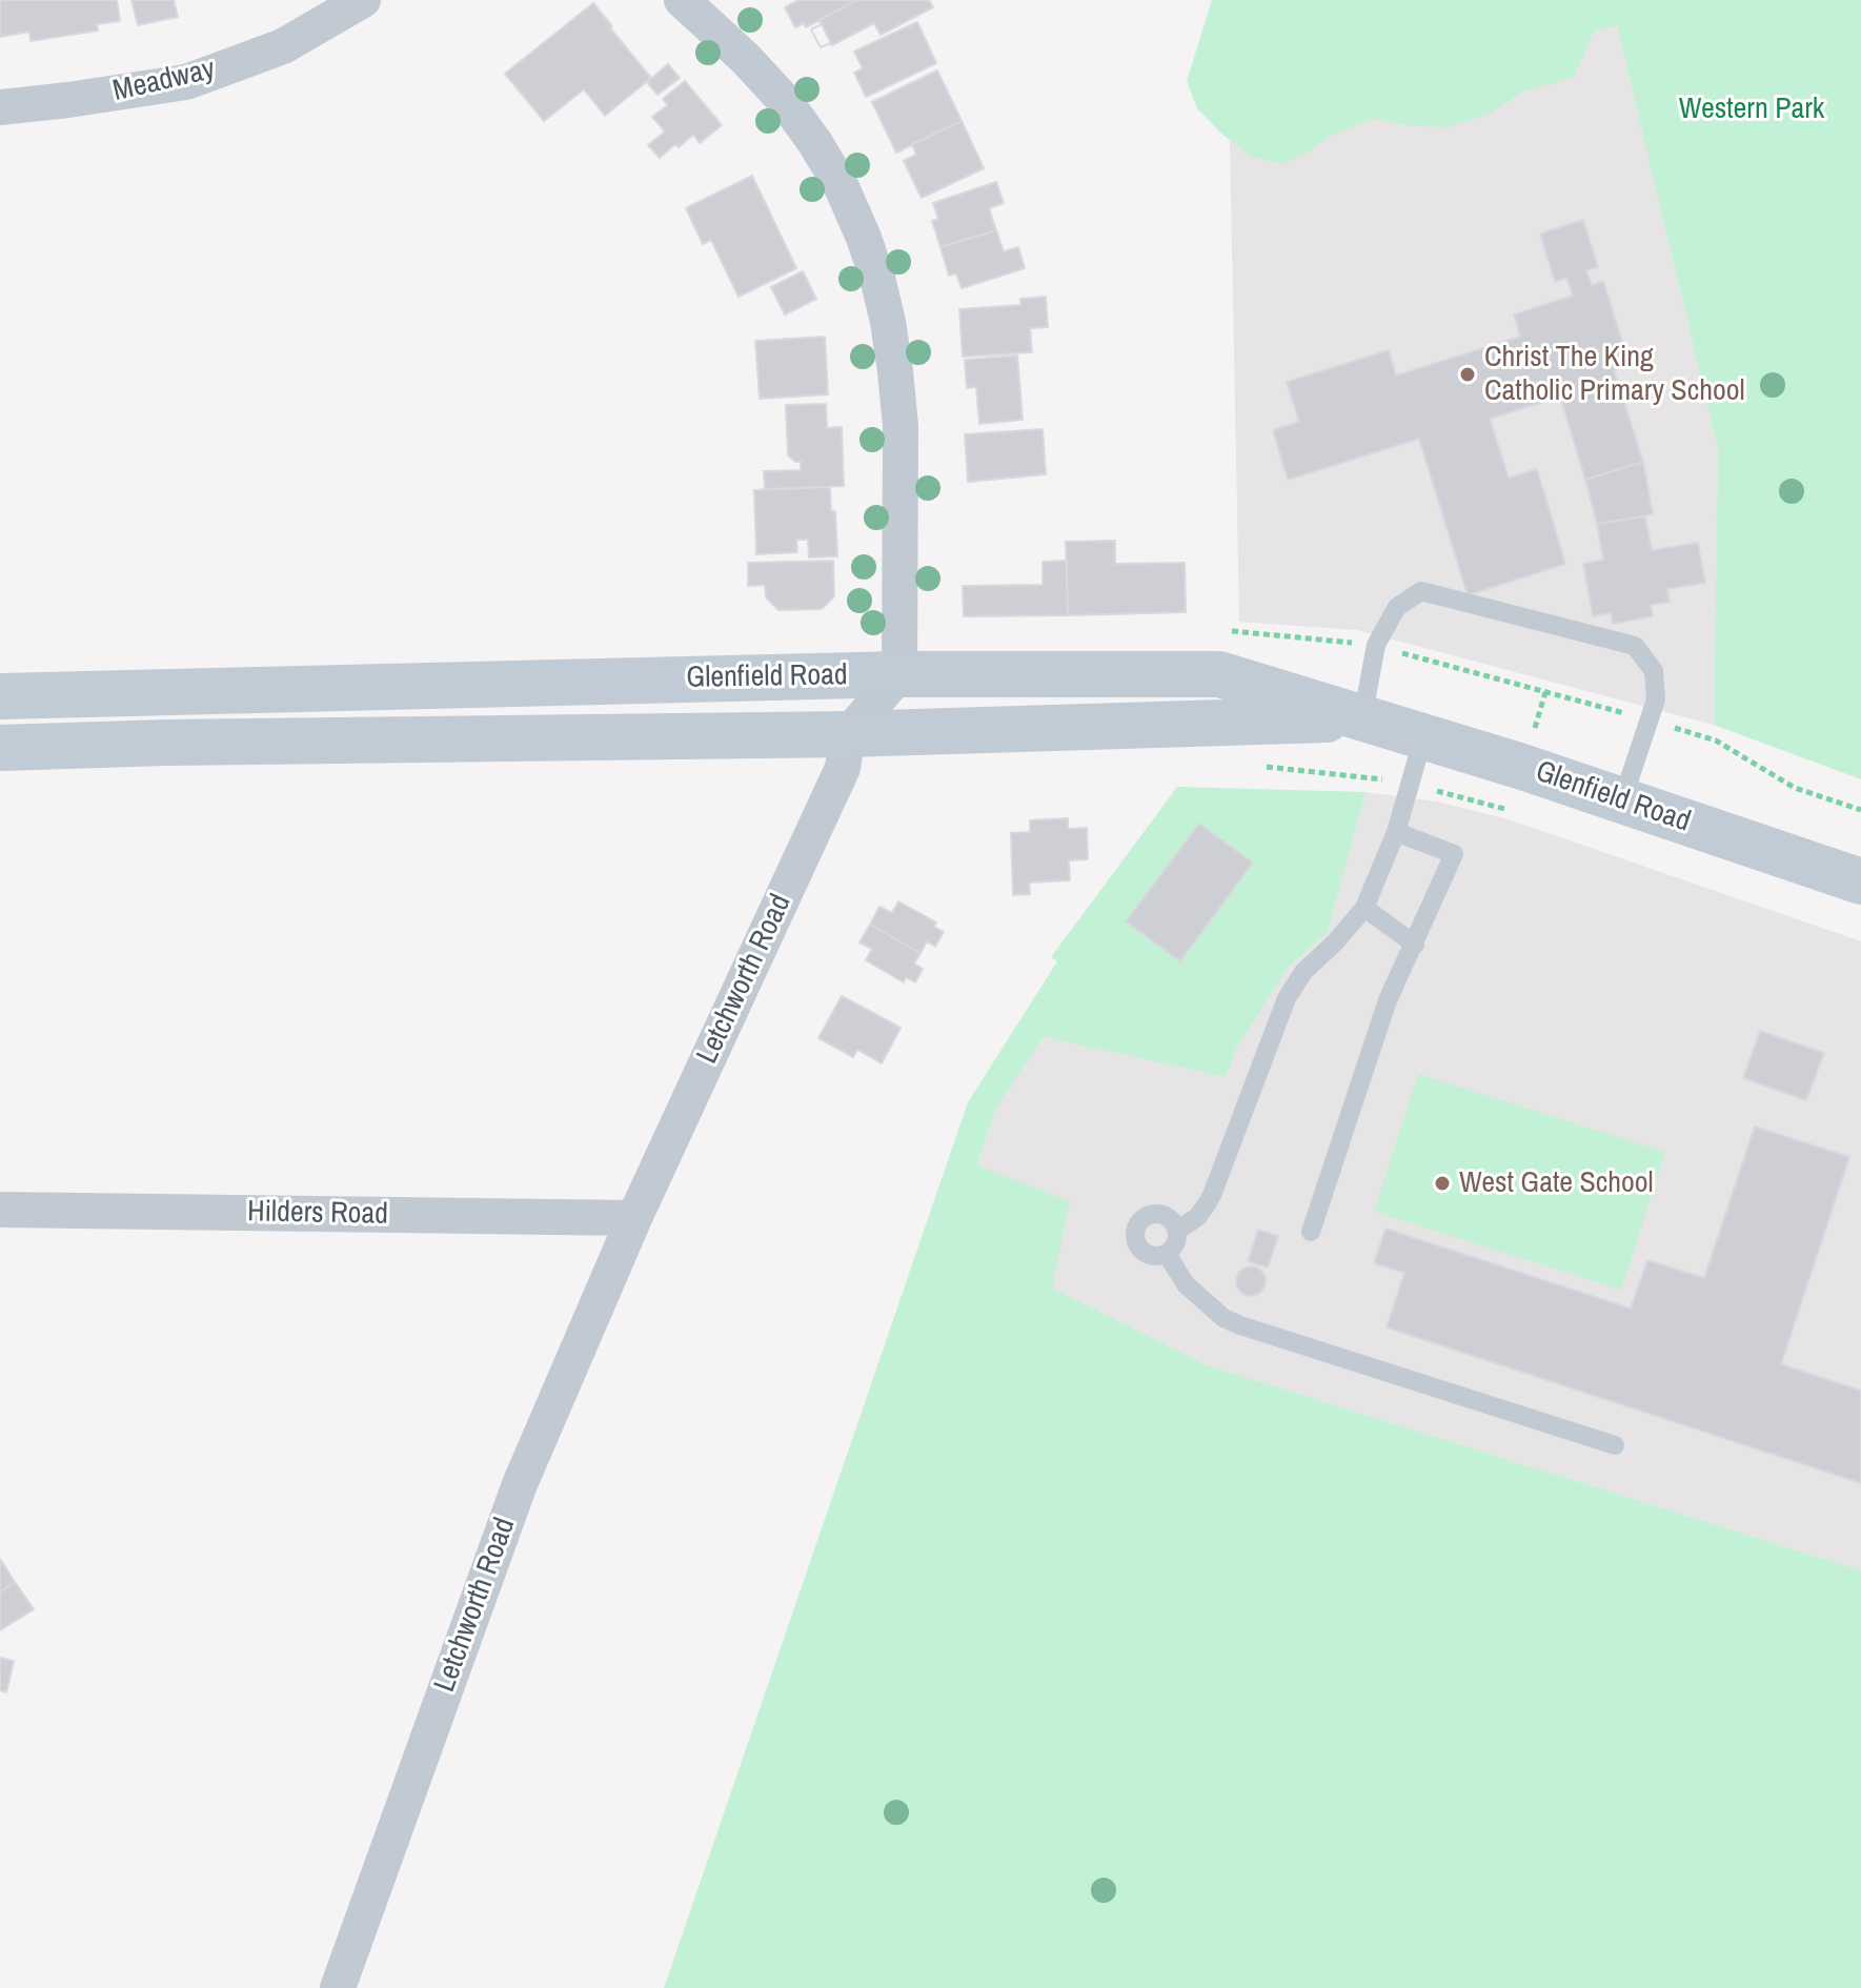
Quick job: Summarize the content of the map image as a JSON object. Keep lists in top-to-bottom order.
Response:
{
  "streets": {
    "street": [
      "Meadway",
      "Glenfield Road",
      "Letchworth Road",
      "Hilders Road"
    ]
  },
  "crossings": [
    ["Glenfield Road", "Letchworth Road"],
    ["Letchworth Road", "Hilders Road"]
  ],
  "parks": ["Western Park"],
  "places": ["Christ The King Catholic Primary School", "West Gate School"]
}
